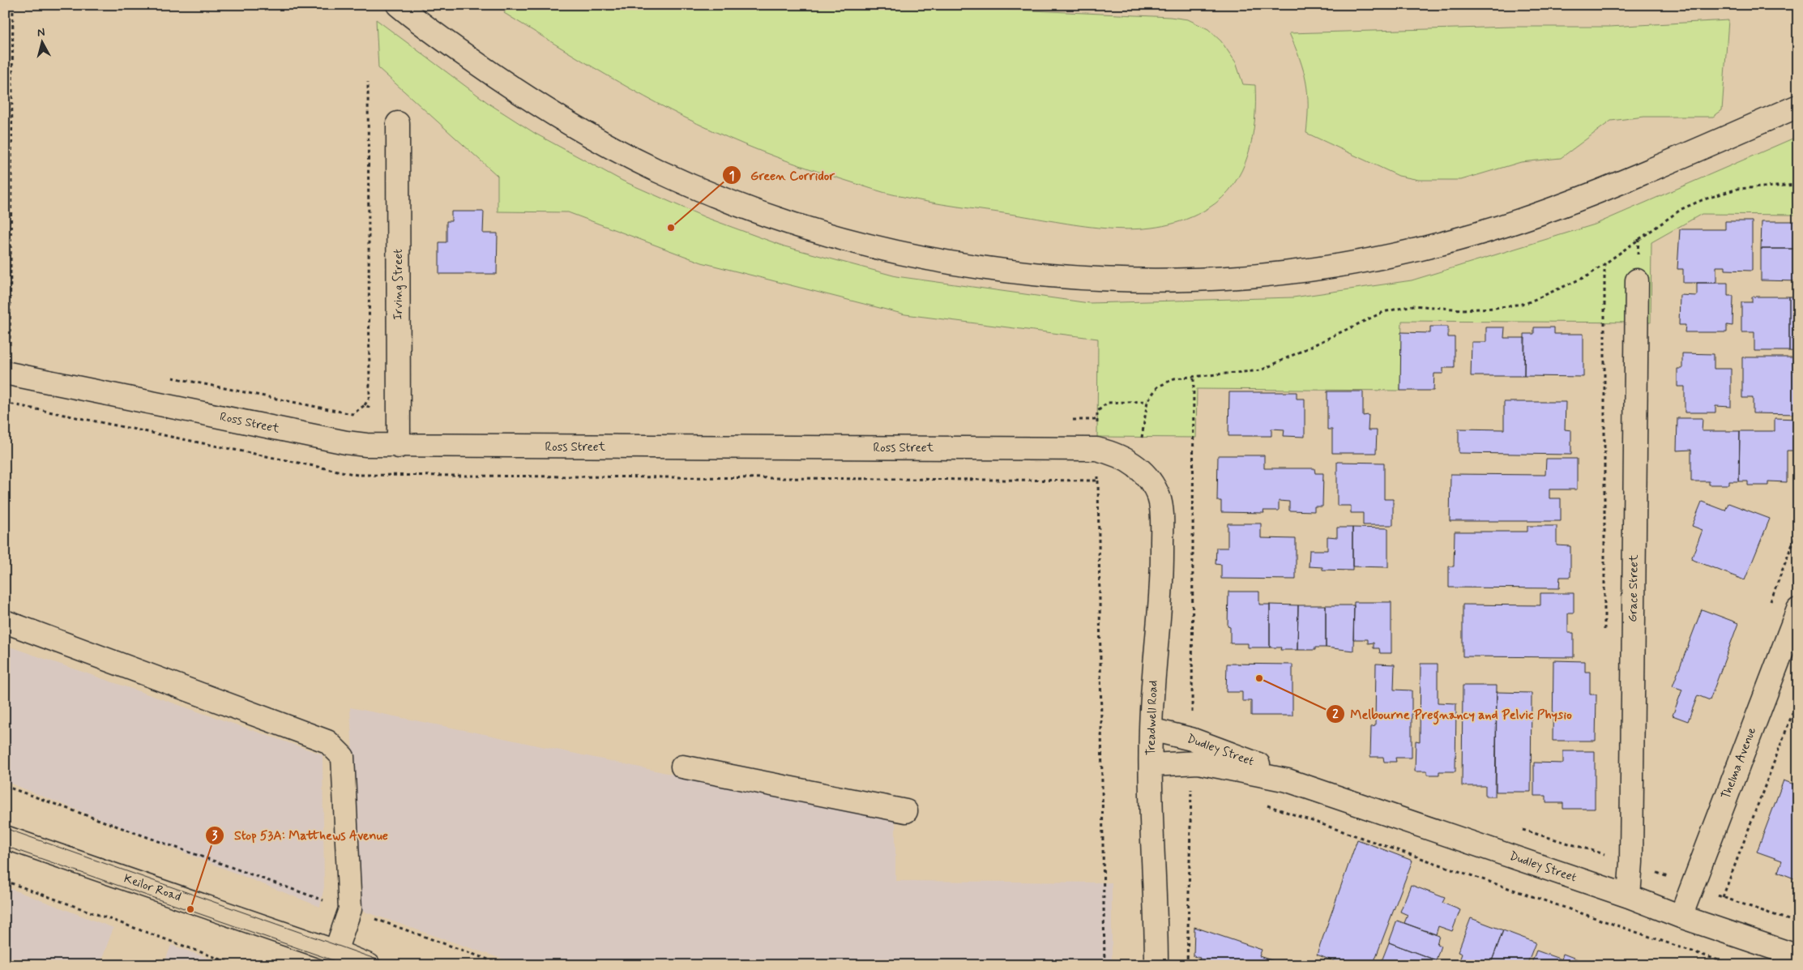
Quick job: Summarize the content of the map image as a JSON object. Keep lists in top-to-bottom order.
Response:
{
  "streets": {
    "main road": [
      "Irving Street",
      "Ross Street",
      "Grace Street",
      "Treadwell Road",
      "Dudley Street",
      "Thelma Avenue",
      "Keilor Road"
    ]
  },
  "crossings": [
    ["Irving Street", "Ross Street"],
    ["Ross Street", "Treadwell Road"],
    ["Grace Street", "Dudley Street"],
    ["Treadwell Road", "Dudley Street"],
    ["Dudley Street", "Thelma Avenue"]
  ],
  "places": ["Green Corridor", "Melbourne Pregnancy and Pelvic Physio", "Stop 53A: Matthews Avenue"],
  "north": "top"
}
